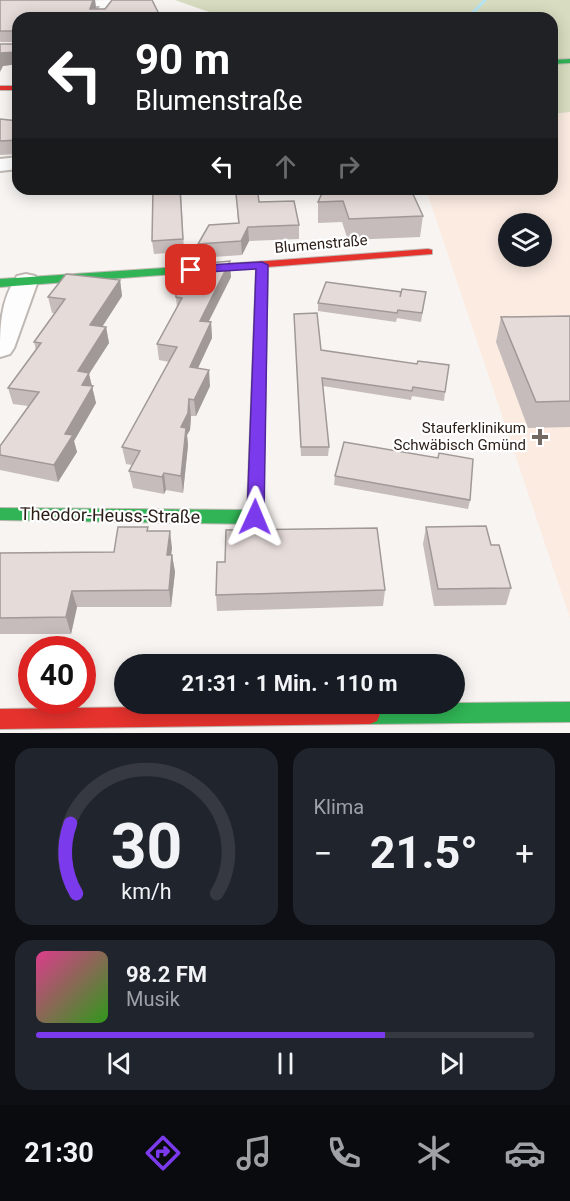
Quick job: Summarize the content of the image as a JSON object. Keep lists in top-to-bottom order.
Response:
{
  "streets": {
    "street": ["Blumenstraße", "Theodor-Heuss-Straße"]
  },
  "crossings": [
    ["Blumenstraße", "Theodor-Heuss-Straße"]
  ],
  "places": {
    "health": ["Stauferklinikum Schwäbisch Gmünd"]
  },
  "page": {
    "turn": ["90 m", "Blumenstraße"],
    "limit": "40",
    "trip": "21:31 · 1 Min. · 110 m",
    "tile": "Klima",
    "heat": ["−", "21.5°", "+"],
    "song": ["98.2 FM", "Musik"],
    "tabs": "21:30",
    "gauge": ["30", "km/h"]
  }
}
